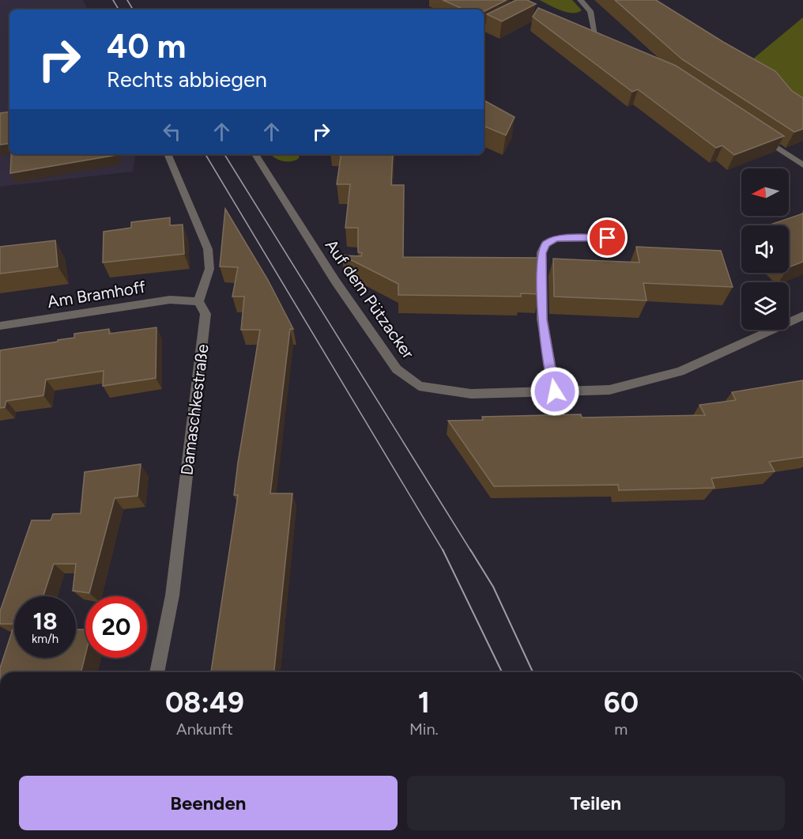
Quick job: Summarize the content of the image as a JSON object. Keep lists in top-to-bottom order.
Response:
{
  "streets": {
    "street": ["Am Bramhoff", "Auf dem Pützacker", "Damaschkestraße"]
  },
  "crossings": [
    ["Am Bramhoff", "Damaschkestraße"]
  ],
  "north": "left",
  "page": {
    "turn": ["40 m", "Rechts abbiegen"],
    "speed": "18 km/h",
    "limit": "20",
    "eta": [
      "08:49",
      "Ankunft",
      "1",
      "Min.",
      "60",
      "m"
    ],
    "buttons": ["Beenden", "Teilen"]
  }
}
